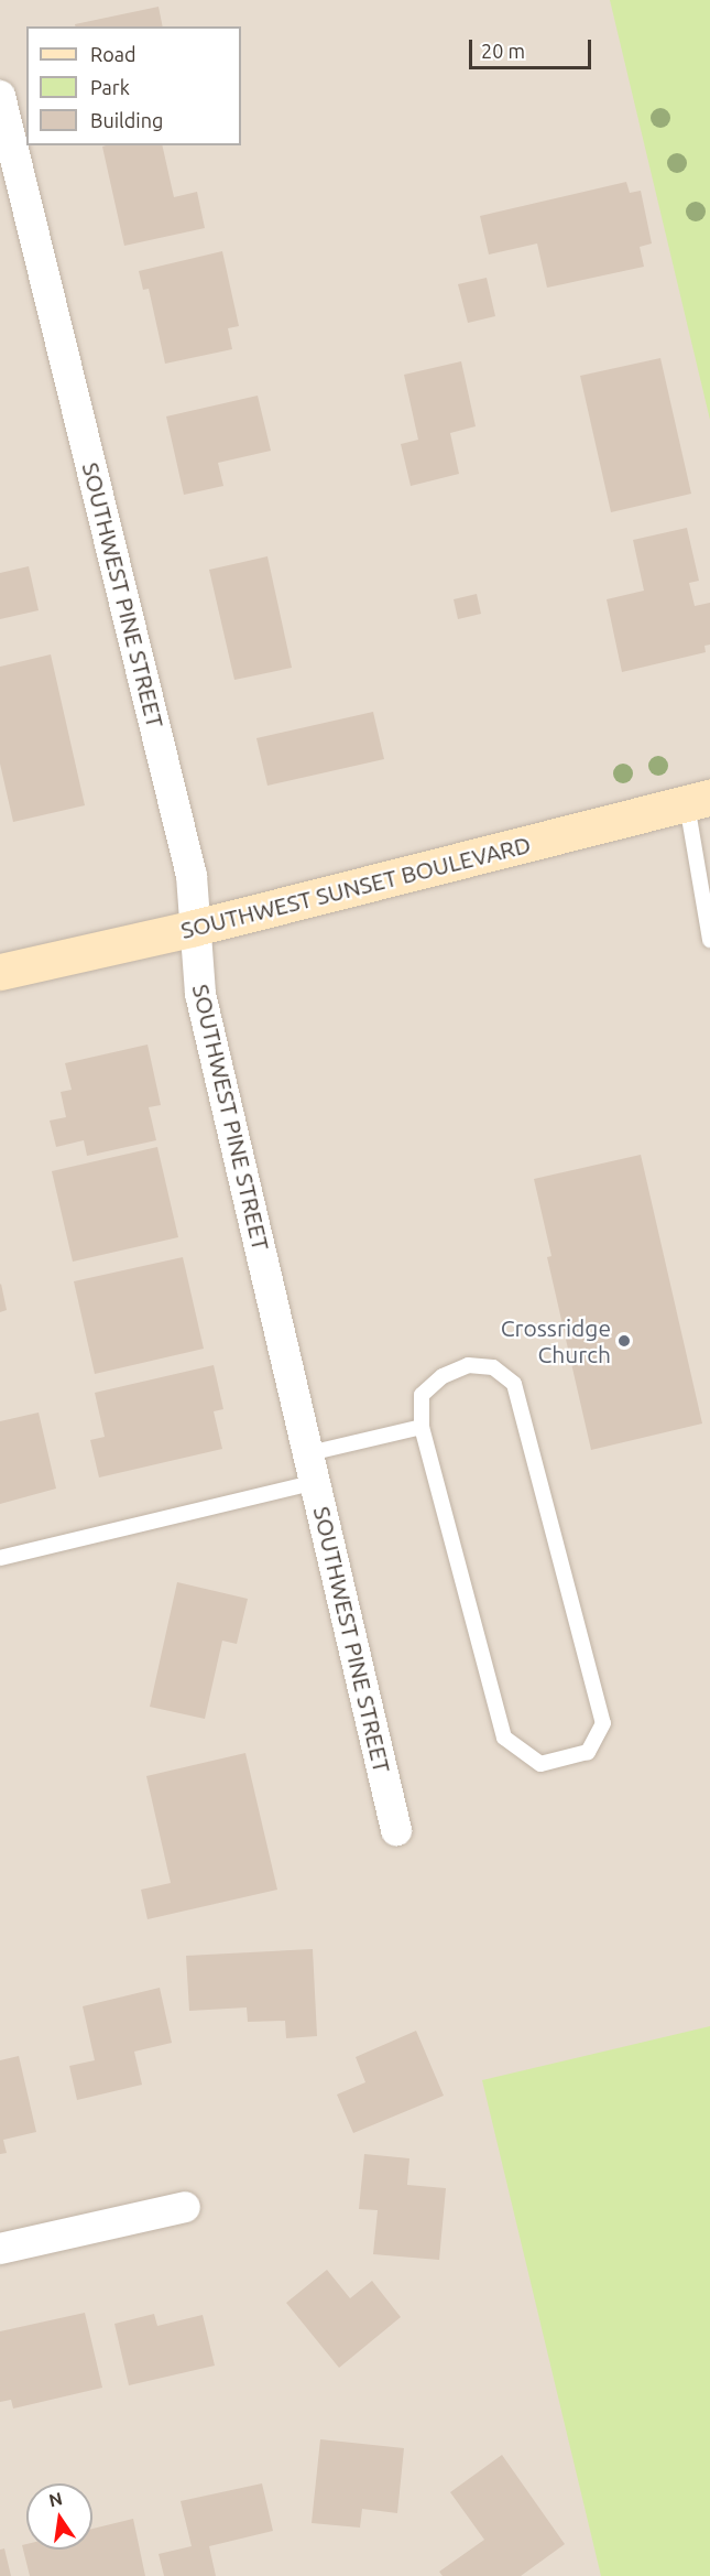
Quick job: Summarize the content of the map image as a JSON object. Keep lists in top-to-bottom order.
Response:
{
  "streets": {
    "main road": ["SOUTHWEST SUNSET BOULEVARD"],
    "street": ["SOUTHWEST PINE STREET"]
  },
  "crossings": [
    ["SOUTHWEST PINE STREET", "SOUTHWEST SUNSET BOULEVARD"]
  ],
  "places": ["Crossridge Church"],
  "legend": ["Road", "Park", "Building"],
  "scale_bar": "20 m",
  "north": "top"
}
